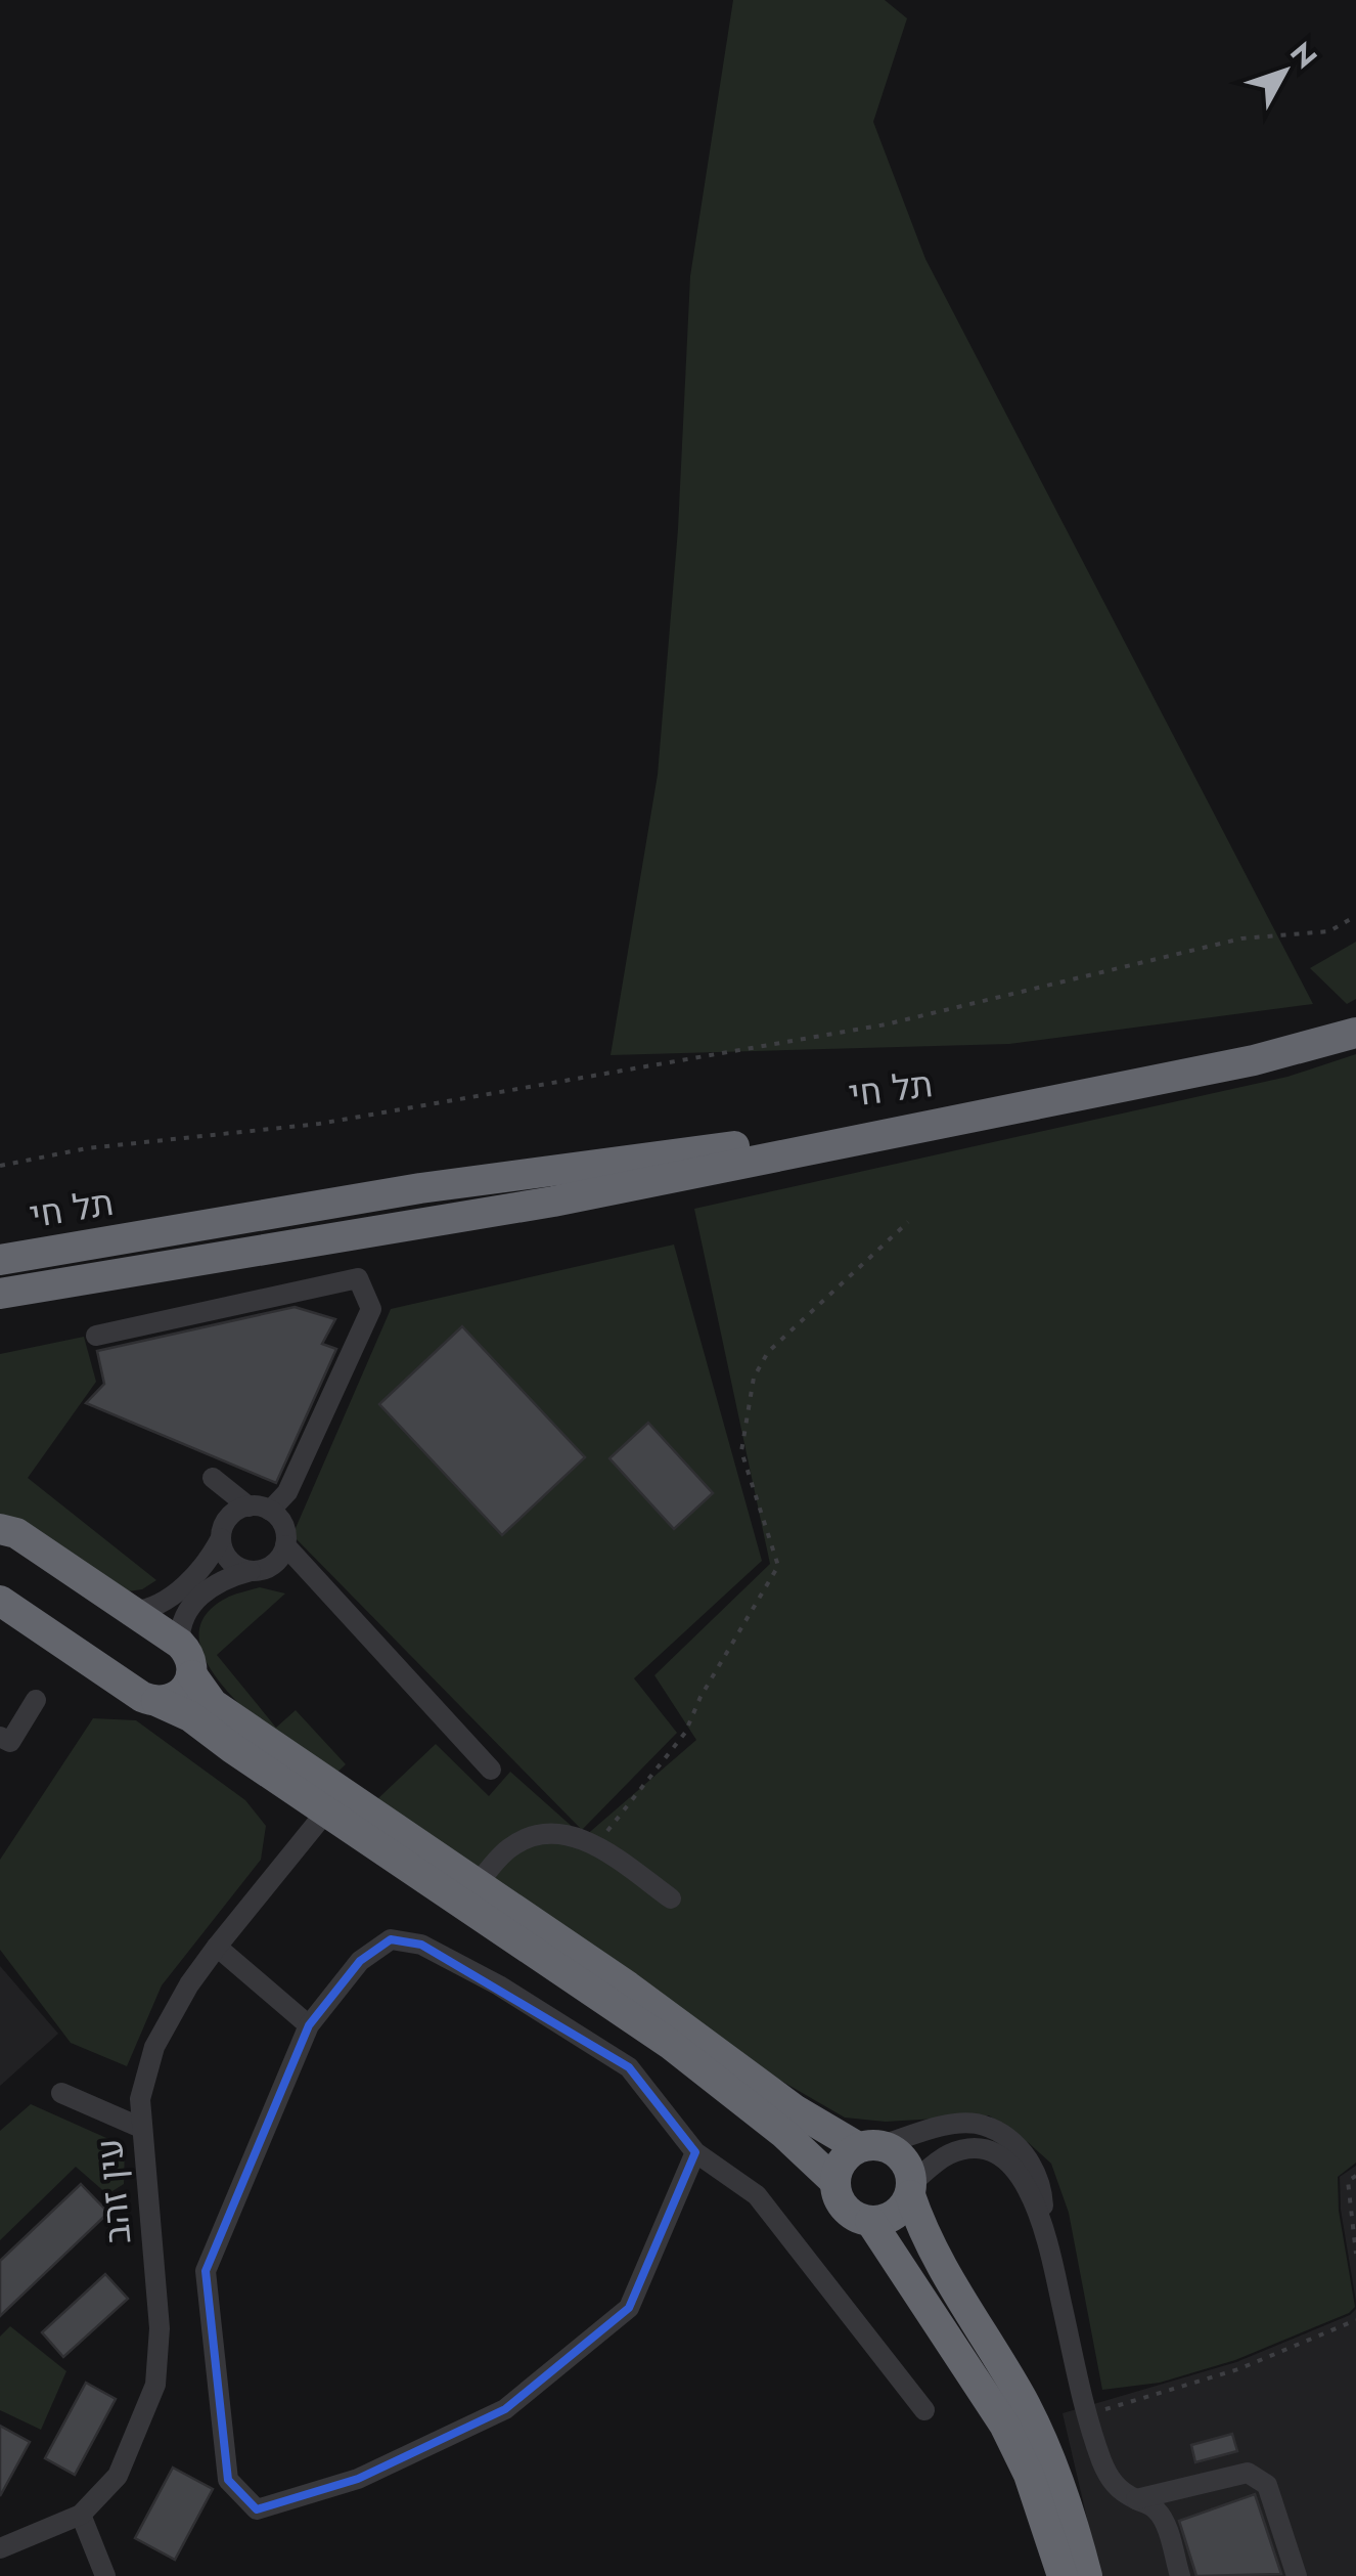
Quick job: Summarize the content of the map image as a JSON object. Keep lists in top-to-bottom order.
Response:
{
  "streets": {
    "highway": ["תל חי"],
    "street": ["עין זהב"]
  },
  "north": "top right"
}
